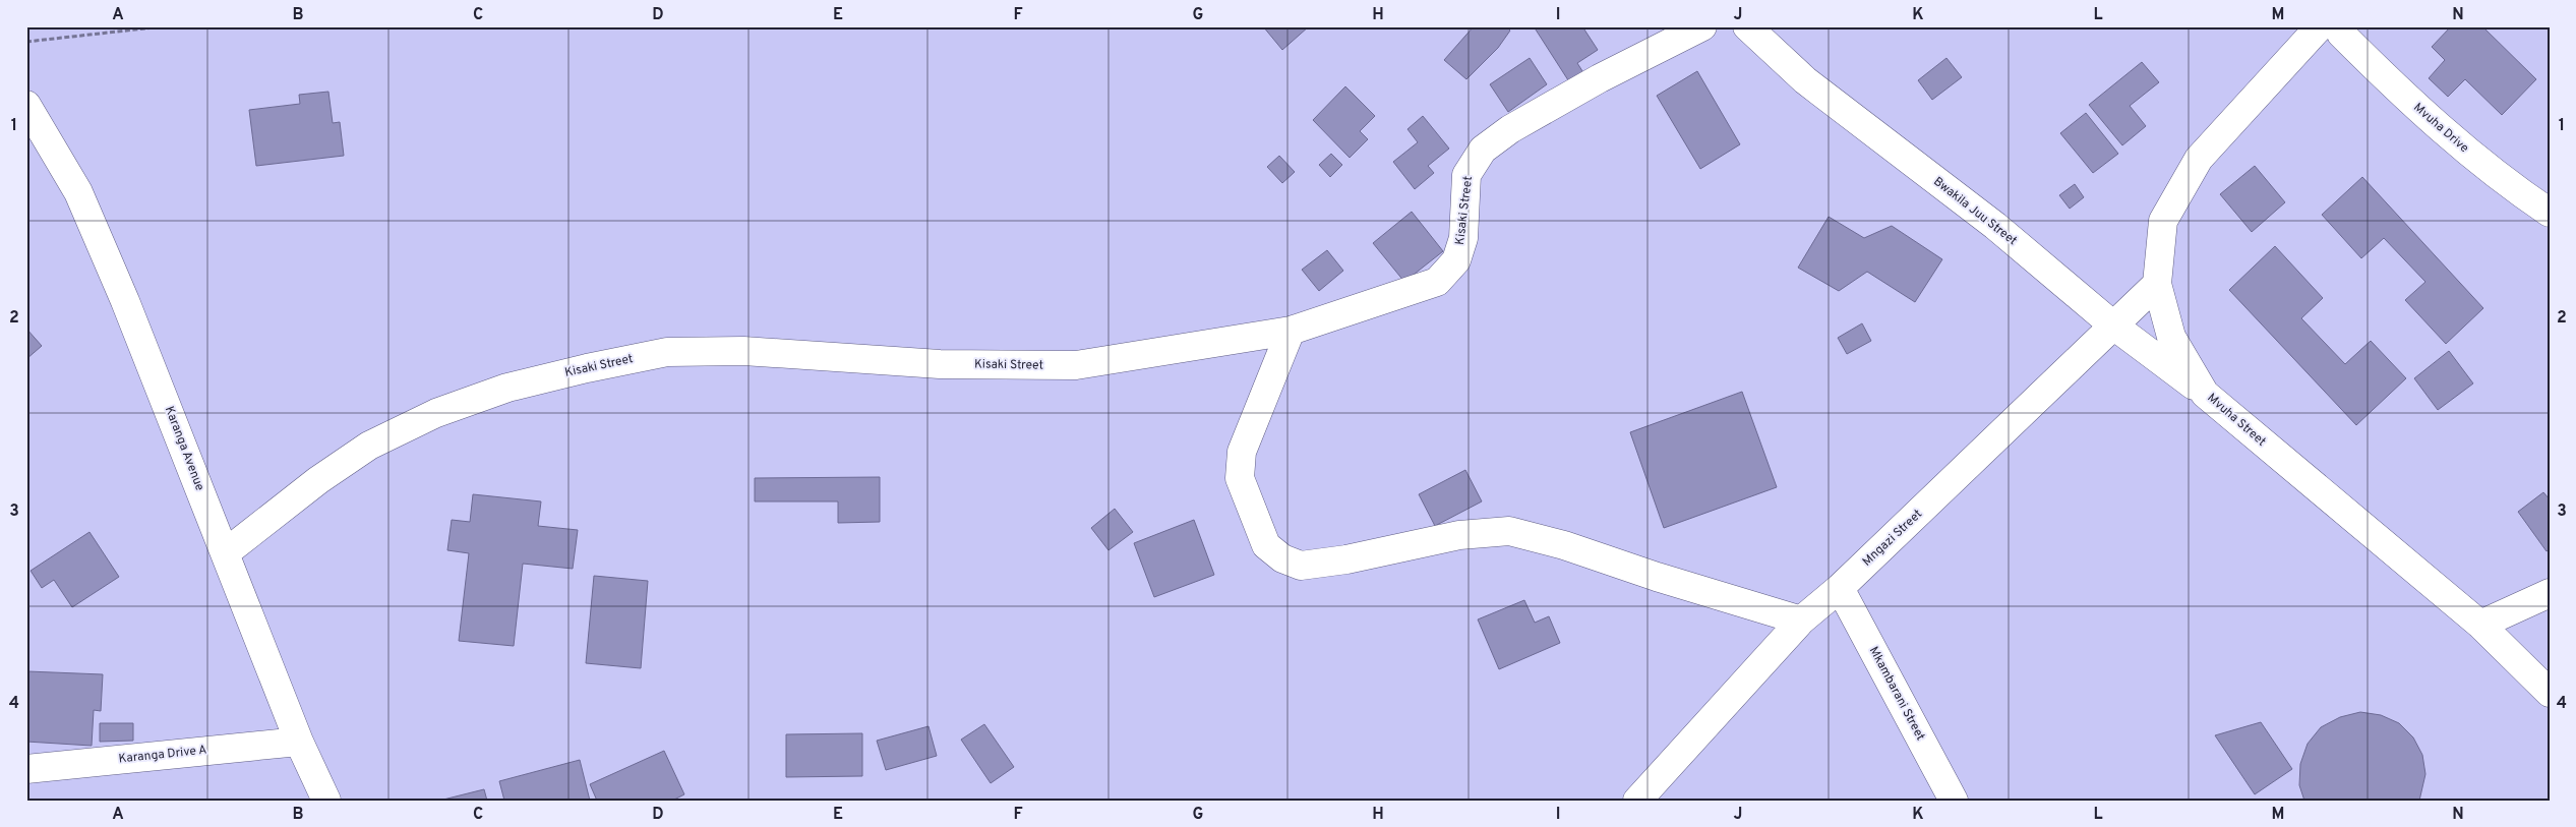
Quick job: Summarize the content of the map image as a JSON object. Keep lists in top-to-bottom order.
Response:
{
  "streets": {
    "street": [
      "Mvuha Drive",
      "Kisaki Street",
      "Bwakila Juu Street",
      "Mvuha Street",
      "Karanga Avenue",
      "Mngazi Street",
      "Mkambarani Street",
      "Karanga Drive A"
    ]
  },
  "crossings": [
    ["Mvuha Drive", "Mvuha Street"],
    ["Kisaki Street", "Karanga Avenue"],
    ["Bwakila Juu Street", "Mvuha Street"],
    ["Bwakila Juu Street", "Mngazi Street"],
    ["Mvuha Street", "Mngazi Street"],
    ["Karanga Avenue", "Karanga Drive A"],
    ["Mngazi Street", "Mkambarani Street"]
  ],
  "grid": {
    "columns": [
      "A",
      "B",
      "C",
      "D",
      "E",
      "F",
      "G",
      "H",
      "I",
      "J",
      "K",
      "L",
      "M",
      "N"
    ],
    "rows": [
      "1",
      "2",
      "3",
      "4"
    ]
  }
}
